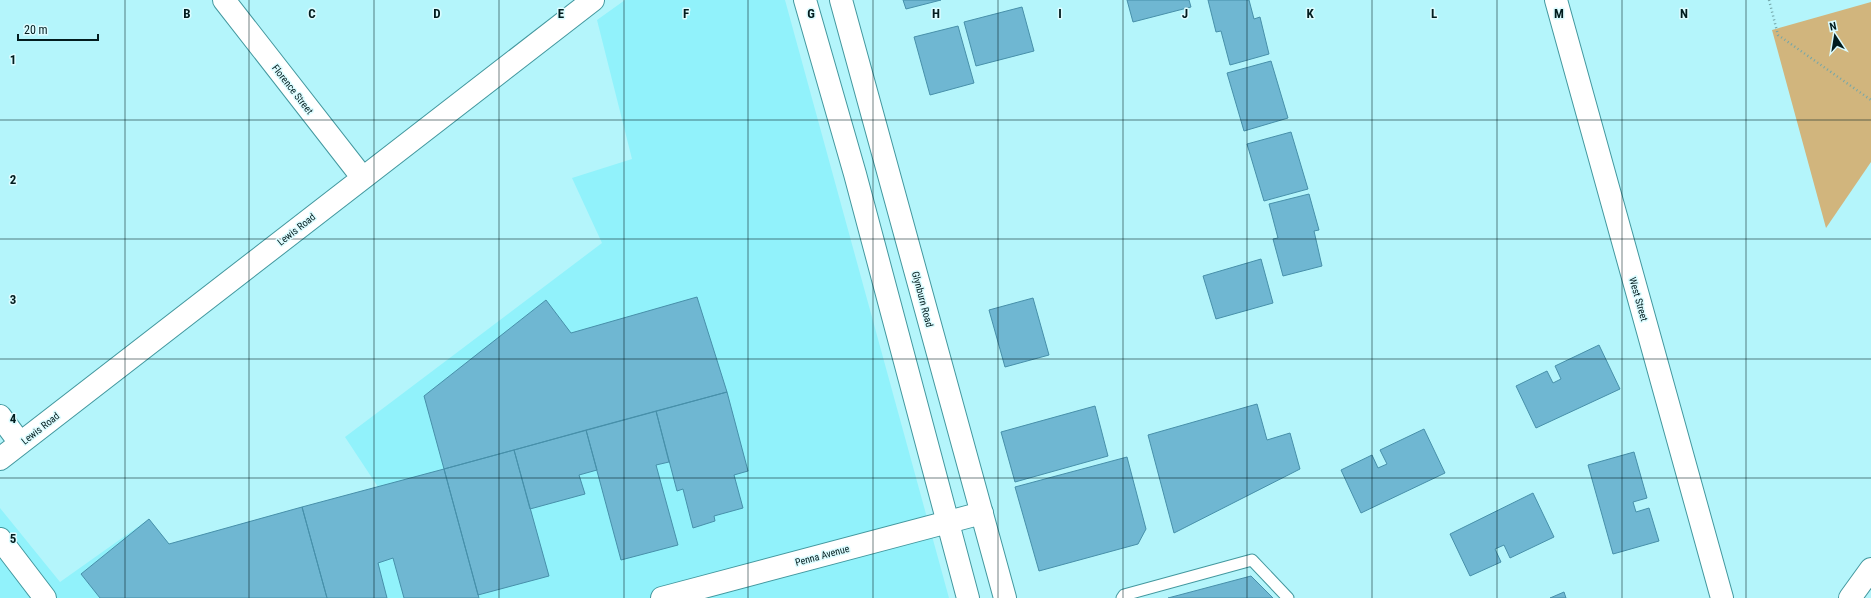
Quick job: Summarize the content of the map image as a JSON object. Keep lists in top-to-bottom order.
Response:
{
  "streets": {
    "street": [
      "Florence Street",
      "Lewis Road",
      "Glynburn Road",
      "West Street",
      "Penna Avenue"
    ]
  },
  "crossings": [
    ["Florence Street", "Lewis Road"],
    ["Glynburn Road", "Penna Avenue"]
  ],
  "scale_bar": "20 m",
  "north": "top",
  "grid": {
    "columns": [
      "B",
      "C",
      "D",
      "E",
      "F",
      "G",
      "H",
      "I",
      "J",
      "K",
      "L",
      "M",
      "N"
    ],
    "rows": [
      "1",
      "2",
      "3",
      "4",
      "5"
    ]
  }
}
